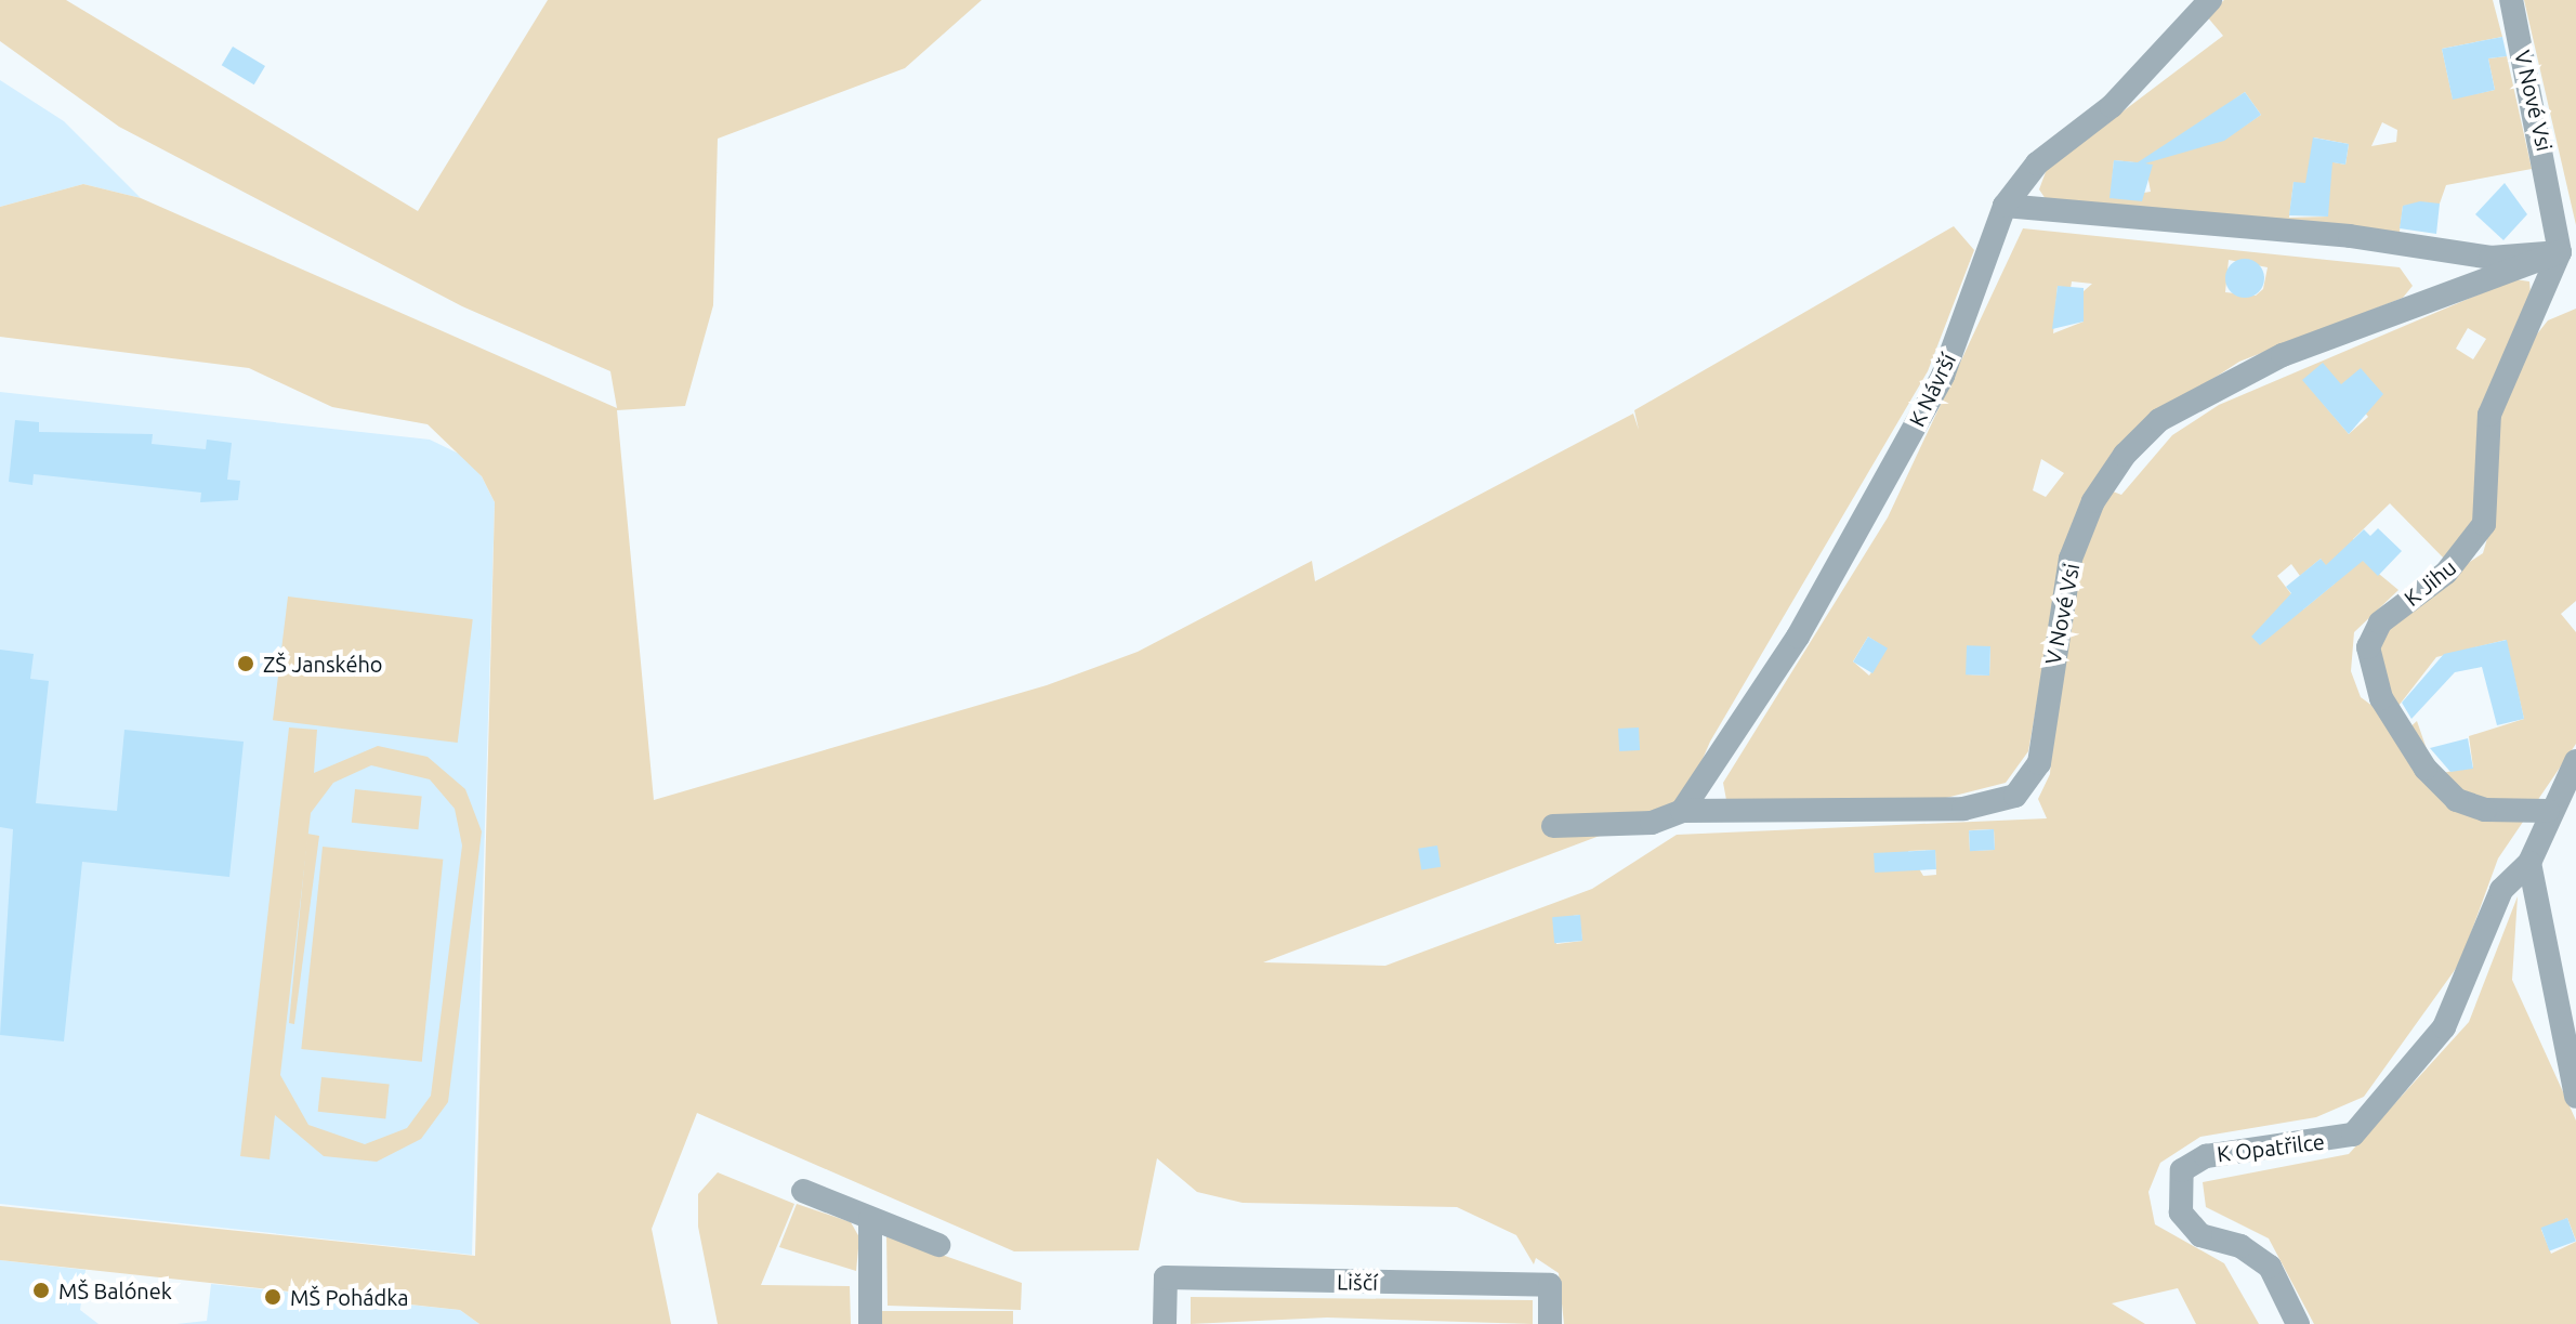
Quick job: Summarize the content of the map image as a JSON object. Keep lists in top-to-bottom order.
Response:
{
  "streets": {
    "street": [
      "V Nové Vsi",
      "K Návrší",
      "K Jihu",
      "K Opatřilce",
      "Liščí"
    ]
  },
  "crossings": [
    ["V Nové Vsi", "K Návrší"],
    ["V Nové Vsi", "K Jihu"]
  ],
  "places": ["ZŠ Janského", "MŠ Balónek", "MŠ Pohádka"]
}
